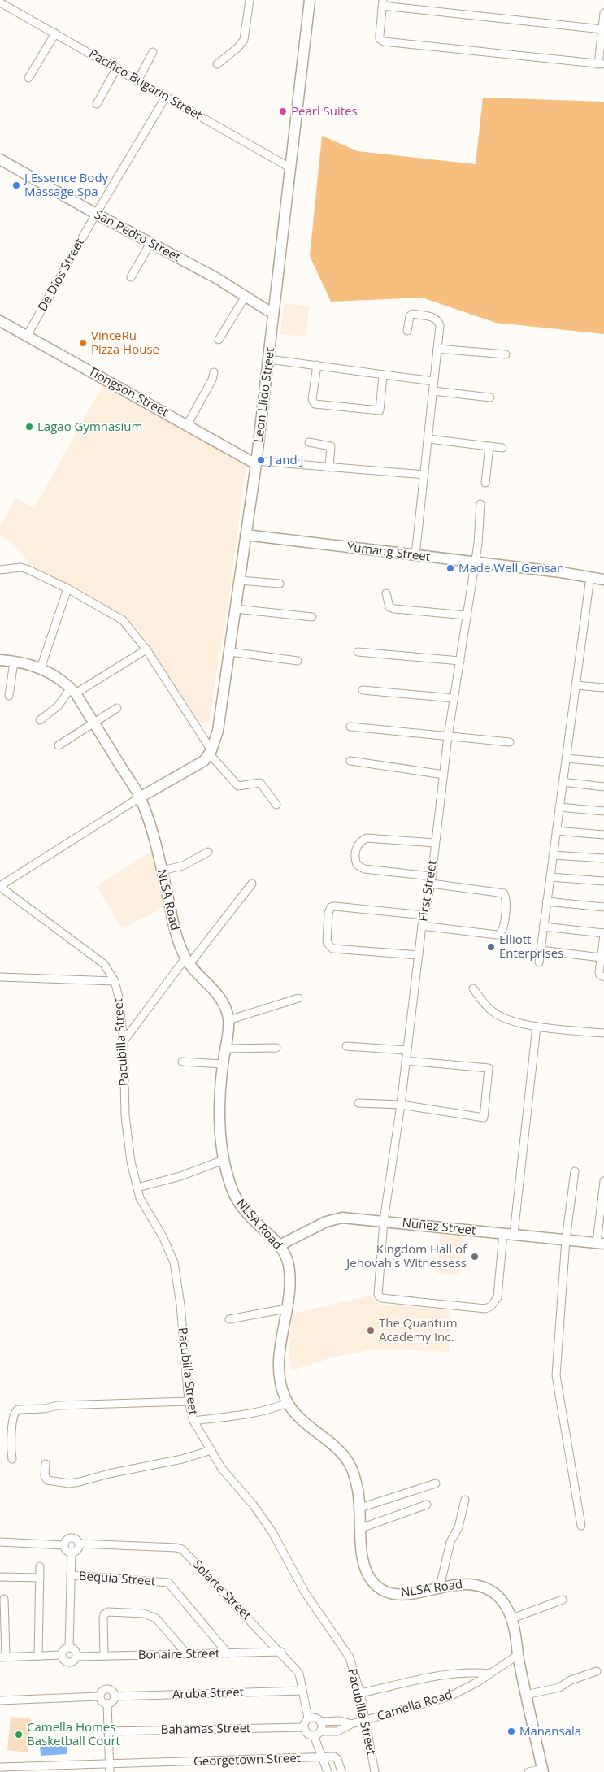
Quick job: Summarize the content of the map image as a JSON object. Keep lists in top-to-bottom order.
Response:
{
  "streets": {
    "main road": [
      "San Pedro Street",
      "Tiongson Street",
      "Leon Llido Street",
      "Yumang Street",
      "NLSA Road",
      "Nuñez Street"
    ],
    "street": [
      "Pacifico Bugarin Street",
      "De Dios Street",
      "First Street",
      "Pacubilla Street",
      "Bequia Street",
      "Solarte Street",
      "Bonaire Street",
      "Aruba Street",
      "Camella Road",
      "Bahamas Street",
      "Georgetown Street"
    ]
  },
  "crossings": [
    ["Pacifico Bugarin Street", "De Dios Street"],
    ["Pacifico Bugarin Street", "Leon Llido Street"],
    ["San Pedro Street", "De Dios Street"],
    ["San Pedro Street", "Leon Llido Street"],
    ["De Dios Street", "Tiongson Street"],
    ["Tiongson Street", "Leon Llido Street"],
    ["Leon Llido Street", "Yumang Street"],
    ["Yumang Street", "First Street"],
    ["First Street", "Nuñez Street"],
    ["NLSA Road", "Nuñez Street"],
    ["NLSA Road", "Camella Road"],
    ["Pacubilla Street", "Camella Road"],
    ["Bequia Street", "Bonaire Street"],
    ["Solarte Street", "Bonaire Street"],
    ["Solarte Street", "Aruba Street"],
    ["Solarte Street", "Camella Road"],
    ["Solarte Street", "Bahamas Street"],
    ["Camella Road", "Bahamas Street"]
  ],
  "places": [
    "Pearl Suites",
    "J Essence Body Massage Spa",
    "VinceRu Pizza House",
    "Lagao Gymnasium",
    "J and J",
    "Made Well Gensan",
    "Elliott Enterprises",
    "Kingdom Hall of Jehovah's Witnessess",
    "The Quantum Academy Inc.",
    "Manansala",
    "Camella Homes Basketball Court"
  ]
}
